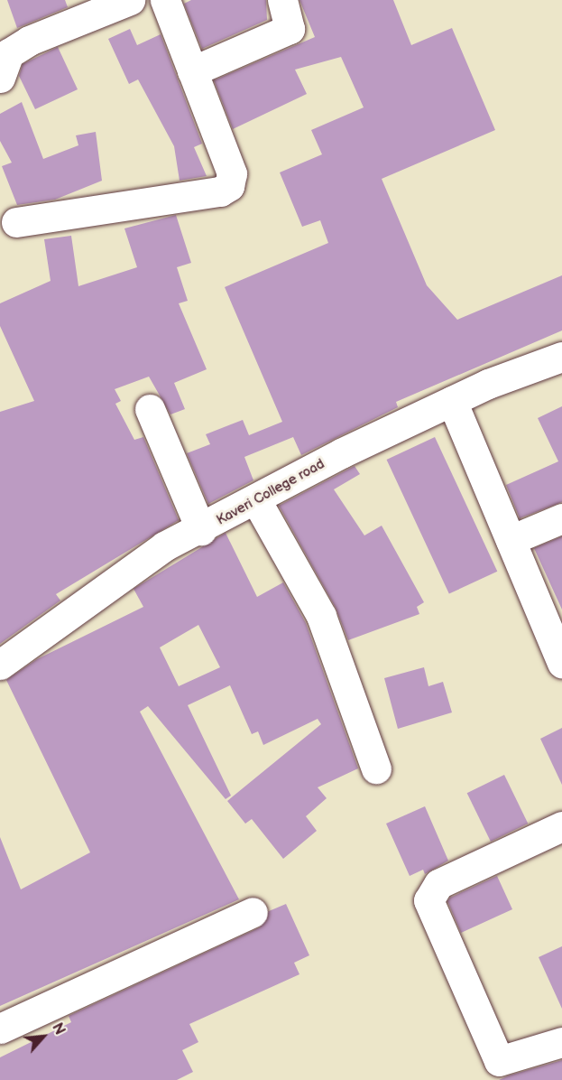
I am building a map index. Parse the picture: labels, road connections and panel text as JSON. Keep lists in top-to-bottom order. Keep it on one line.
{"streets":{"street":["Kaveri College road"]},"north":"top right"}
